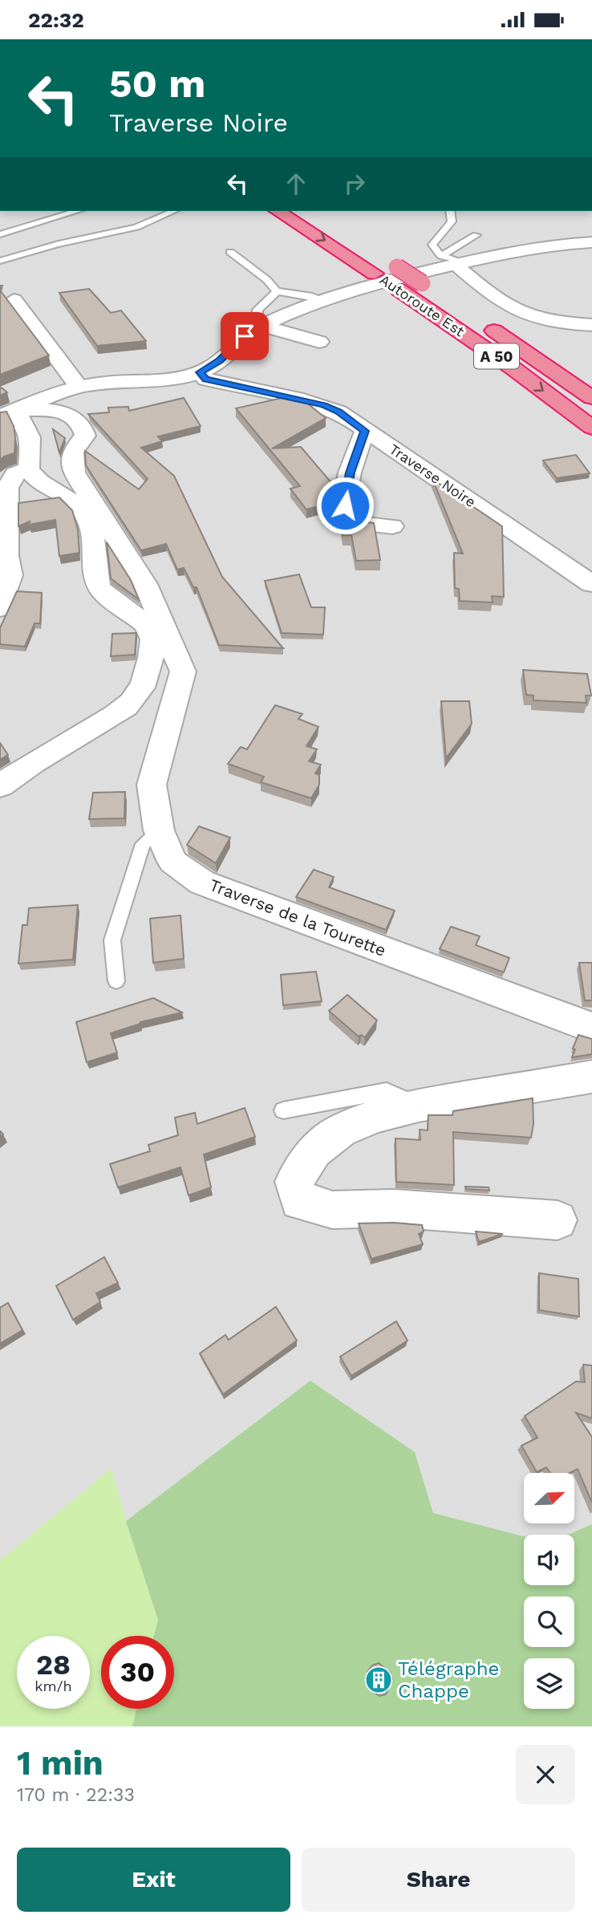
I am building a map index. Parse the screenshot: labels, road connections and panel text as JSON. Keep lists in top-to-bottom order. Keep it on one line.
{"streets":{"highway":["Autoroute Est","A 50"],"street":["Traverse Noire","Traverse de la Tourette"]},"places":{"building":["Télégraphe Chappe"]},"north":"top right","page":{"status":"22:32","turn":["50 m","Traverse Noire"],"speed":"28 km/h","limit":"30","heading":["1 min","170 m · 22:33"],"buttons":["Exit","Share"]}}
